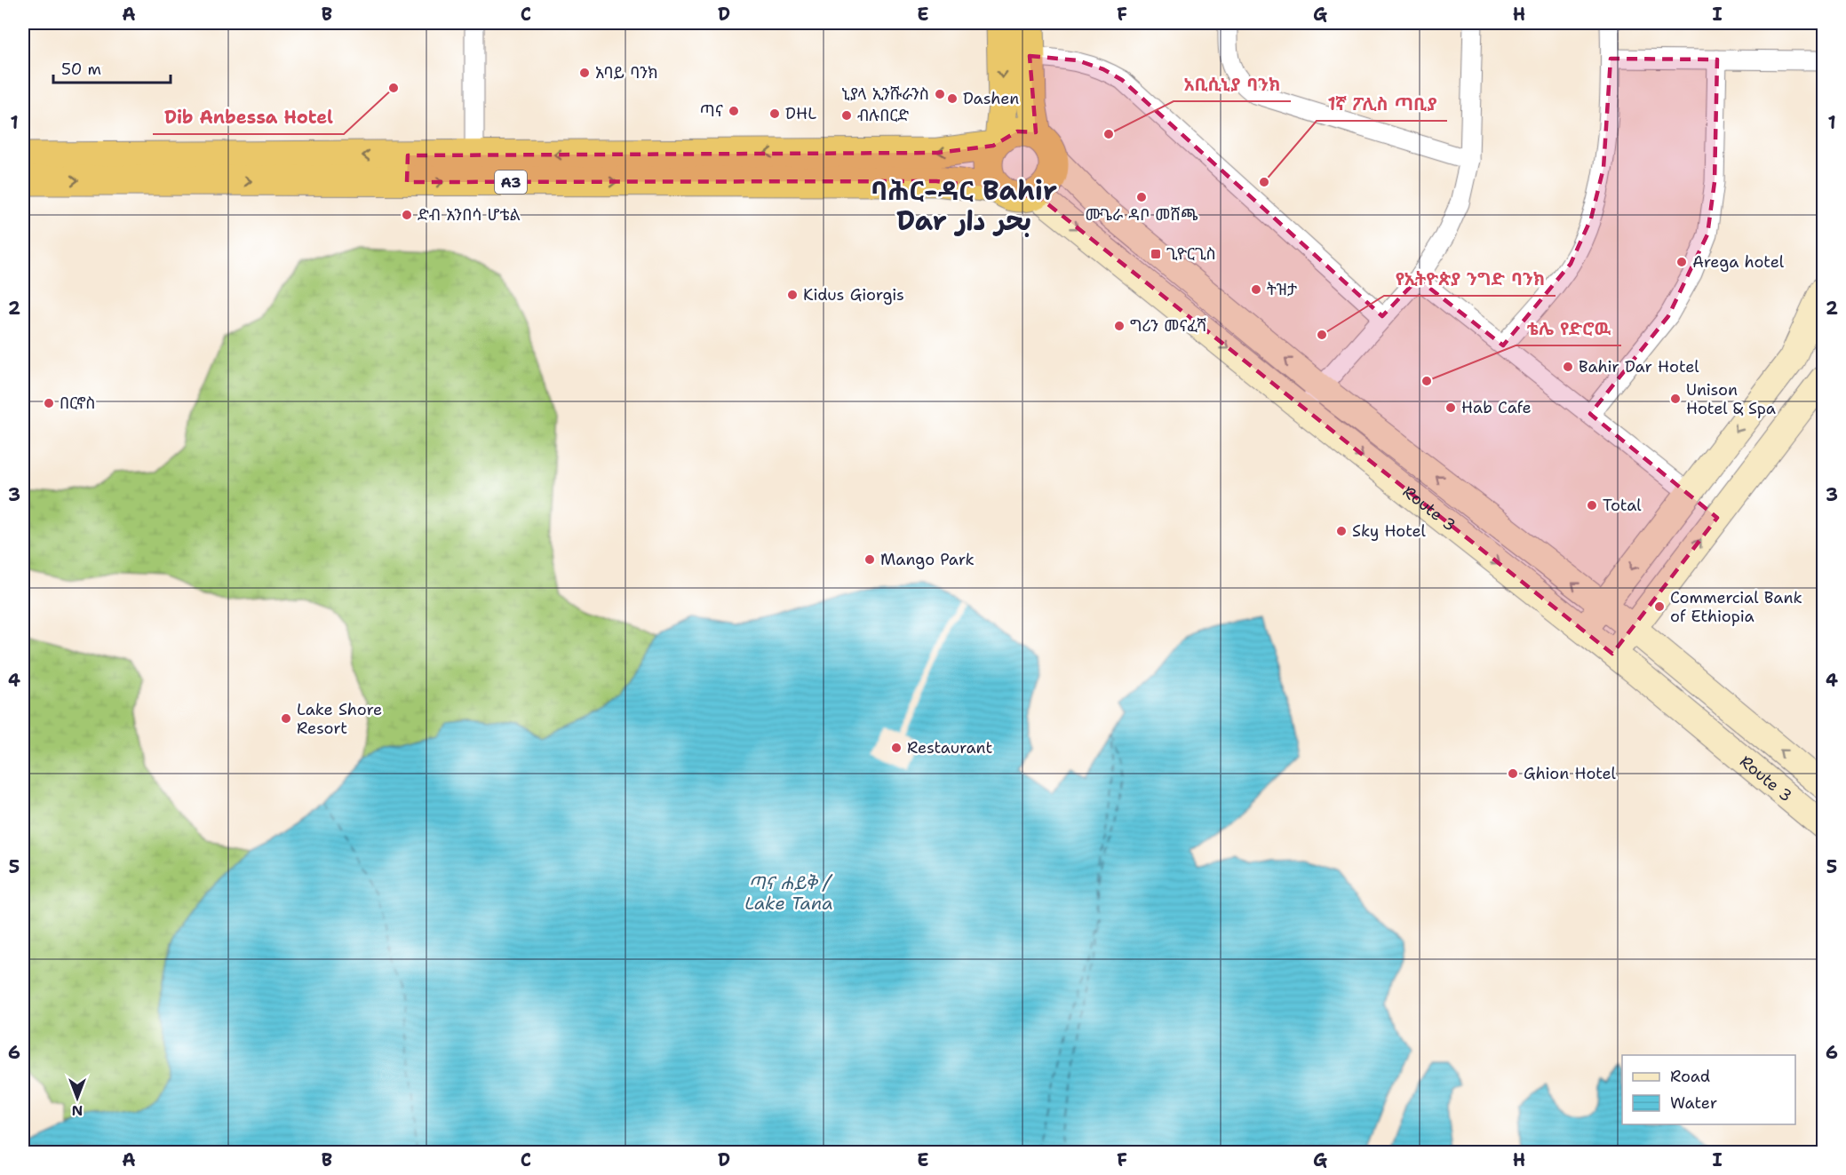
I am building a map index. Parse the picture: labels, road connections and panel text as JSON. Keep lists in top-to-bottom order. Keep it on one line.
{"streets":{"highway":["A3"],"main road":["Route 3"]},"crossings":[["A3","Route 3"]],"districts":["ባሕር-ዳር Bahir Dar بحر دار"],"water":["ጣና ሐይቅ / Lake Tana"],"places":{"other":["አባይ ባንክ","Dib Anbessa Hotel","ኒያላ ኢንሹራንስ","Dashen","ጣና","DHL","ብሉበርድ","አቢሲኒያ ባንክ","1ኛ ፖሊስ ጣቢያ","ሙጌራ ዳቦ መሸጫ","ድብ አንበሳ ሆቴል","Arega hotel","ትዝታ","Kidus Giorgis","ግሪን መናፈሻ","የኢትዮጵያ ንግድ ባንክ","Bahir Dar Hotel","ቴሌ የድሮዉ","Unison Hotel & Spa","በርኖስ","Hab Cafe","Total","Sky Hotel","Mango Park","Commercial Bank of Ethiopia","Lake Shore Resort","Restaurant","Ghion Hotel"],"transit":["ጊዮርጊስ"]},"legend":["Road","Water"],"scale_bar":"50 m","north":"bottom","grid":{"columns":["A","B","C","D","E","F","G","H","I"],"rows":["1","2","3","4","5","6"]}}
